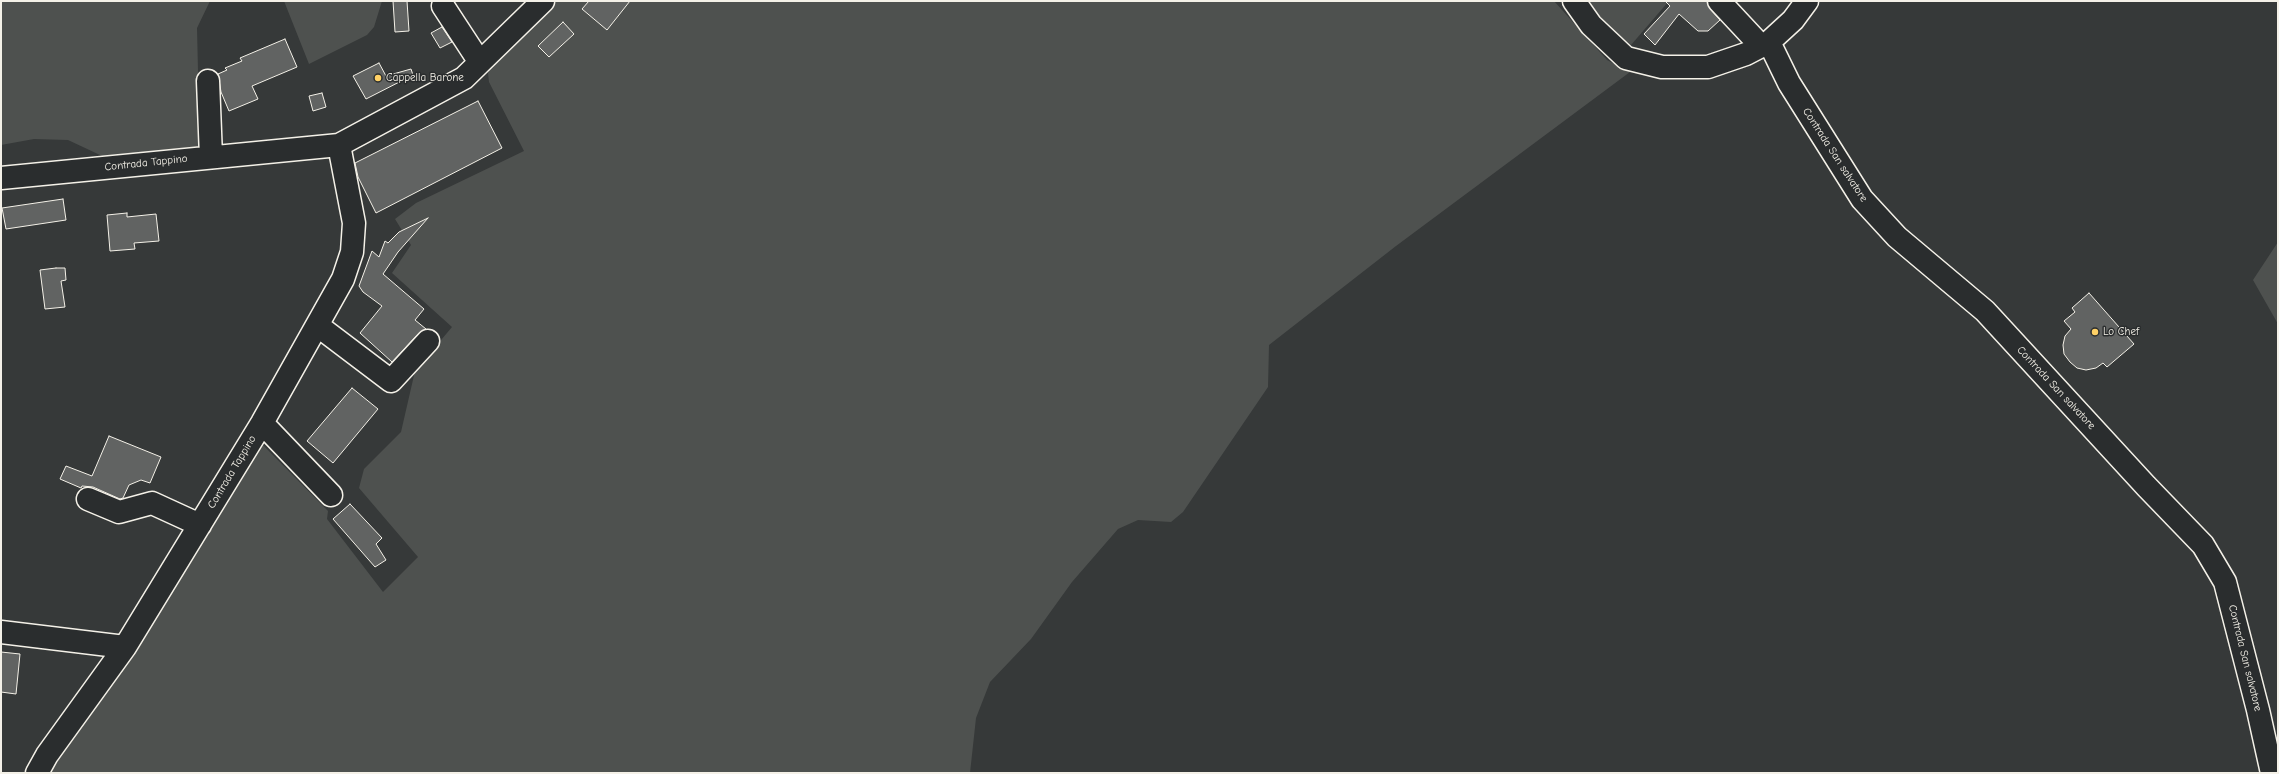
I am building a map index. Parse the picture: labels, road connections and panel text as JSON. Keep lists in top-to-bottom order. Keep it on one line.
{"streets":{"street":["Contrada San salvatore","Contrada Tappino"]},"places":["Cappella Barone","Lo Chef"]}
